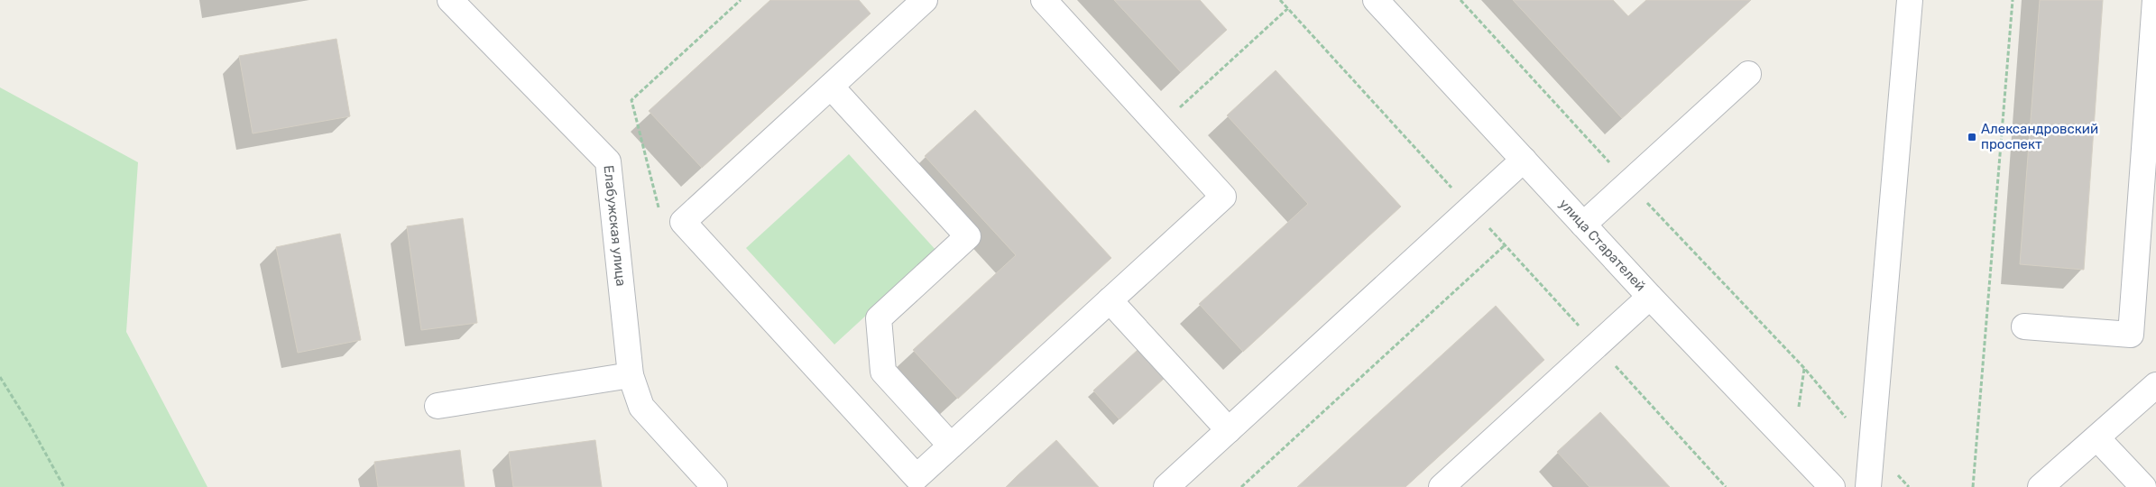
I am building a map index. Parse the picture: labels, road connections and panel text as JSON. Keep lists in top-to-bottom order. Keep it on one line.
{"streets":{"street":["Елабужская улица","улица Старателей"]},"places":{"transit":["Александровский проспект"]}}
